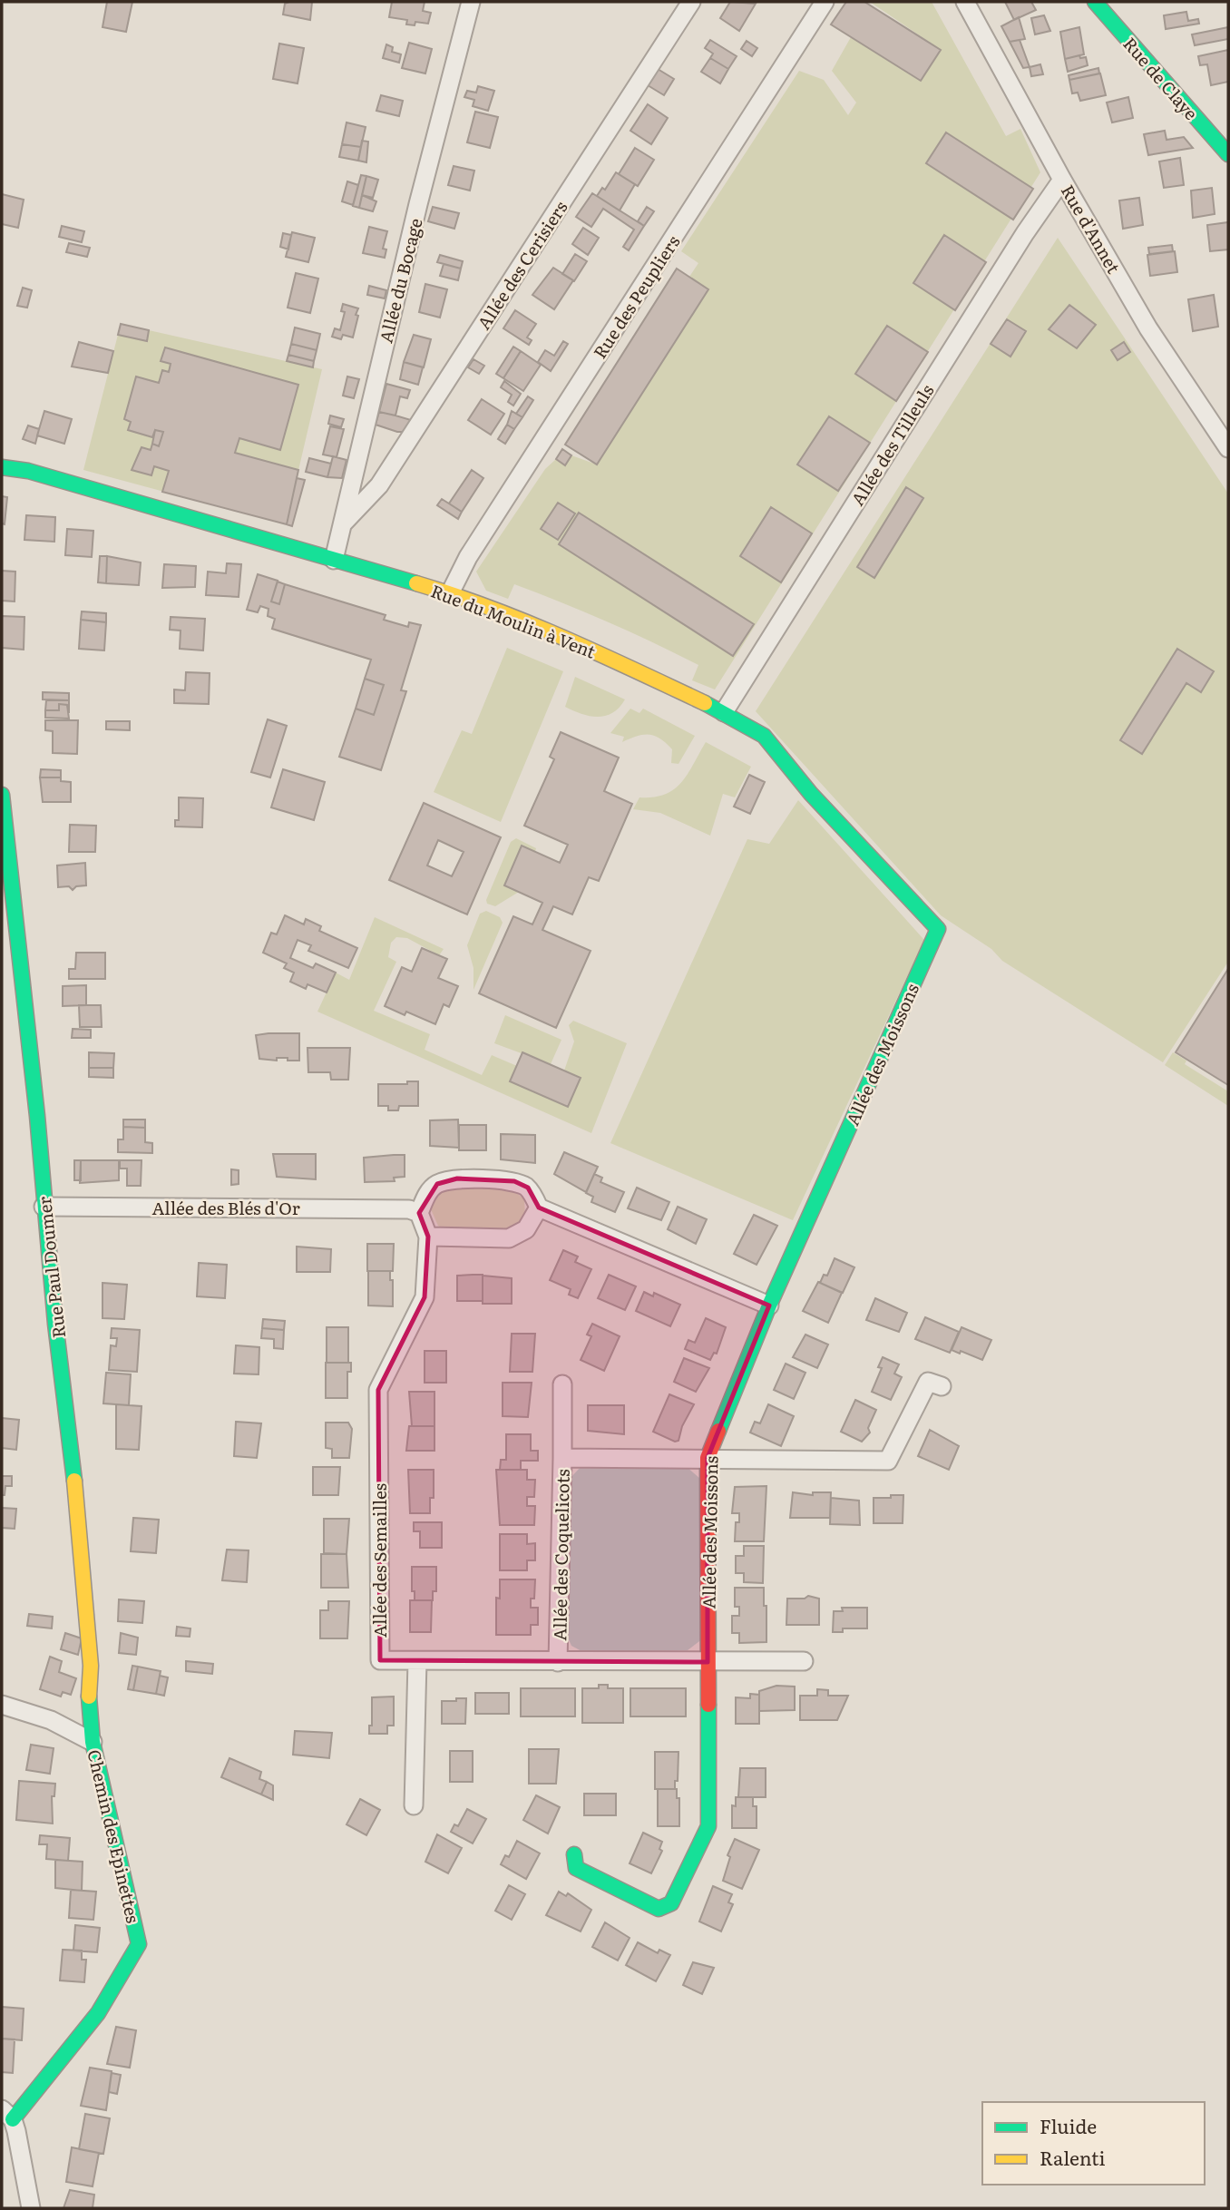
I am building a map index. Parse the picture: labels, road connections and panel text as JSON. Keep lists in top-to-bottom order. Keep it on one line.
{"streets":{"street":["Rue de Claye","Rue d'Annet","Allée des Cerisiers","Allée du Bocage","Rue des Peupliers","Allée des Tilleuls","Rue du Moulin à Vent","Allée des Moissons","Allée des Blés d'Or","Rue Paul Doumer","Allée des Coquelicots","Allée des Semailles","Chemin des Epinettes"]},"crossings":[["Rue d'Annet","Allée des Tilleuls"],["Allée des Cerisiers","Allée du Bocage"],["Allée du Bocage","Rue du Moulin à Vent"],["Rue des Peupliers","Rue du Moulin à Vent"],["Allée des Tilleuls","Rue du Moulin à Vent"],["Rue du Moulin à Vent","Allée des Moissons"],["Allée des Moissons","Allée des Coquelicots"],["Allée des Moissons","Allée des Semailles"],["Allée des Blés d'Or","Rue Paul Doumer"],["Allée des Blés d'Or","Allée des Semailles"],["Rue Paul Doumer","Chemin des Epinettes"],["Allée des Coquelicots","Allée des Semailles"]],"legend":["Fluide","Ralenti"]}
